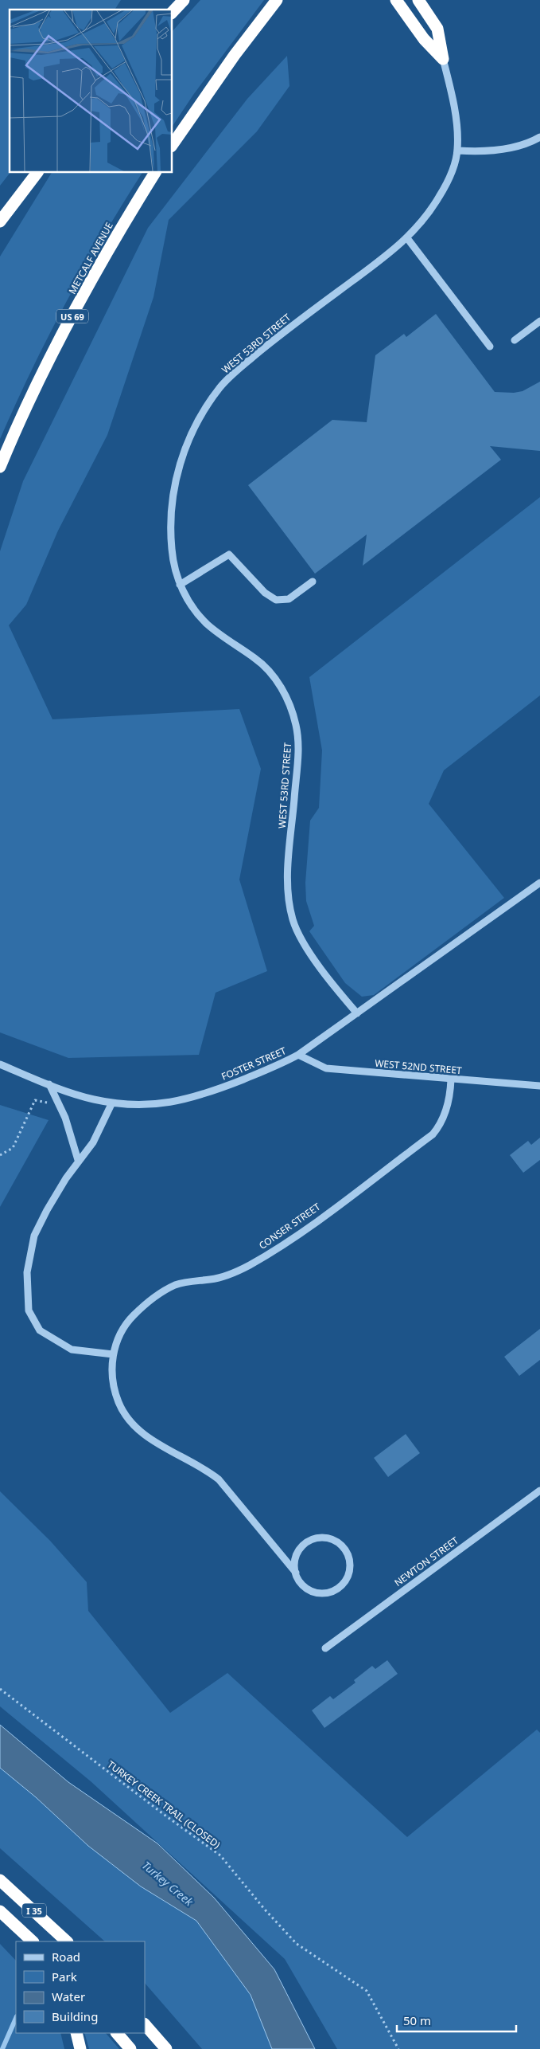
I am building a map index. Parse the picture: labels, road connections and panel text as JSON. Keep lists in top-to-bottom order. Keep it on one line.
{"streets":{"highway":["METCALF AVENUE","US 69","I 35"],"street":["WEST 53RD STREET","FOSTER STREET","WEST 52ND STREET","CONSER STREET","NEWTON STREET"],"path":["TURKEY CREEK TRAIL (CLOSED)"]},"crossings":[["WEST 53RD STREET","FOSTER STREET"],["FOSTER STREET","WEST 52ND STREET"],["WEST 52ND STREET","CONSER STREET"]],"water":["Turkey Creek"],"legend":["Road","Park","Water","Building"],"scale_bar":"50 m"}
